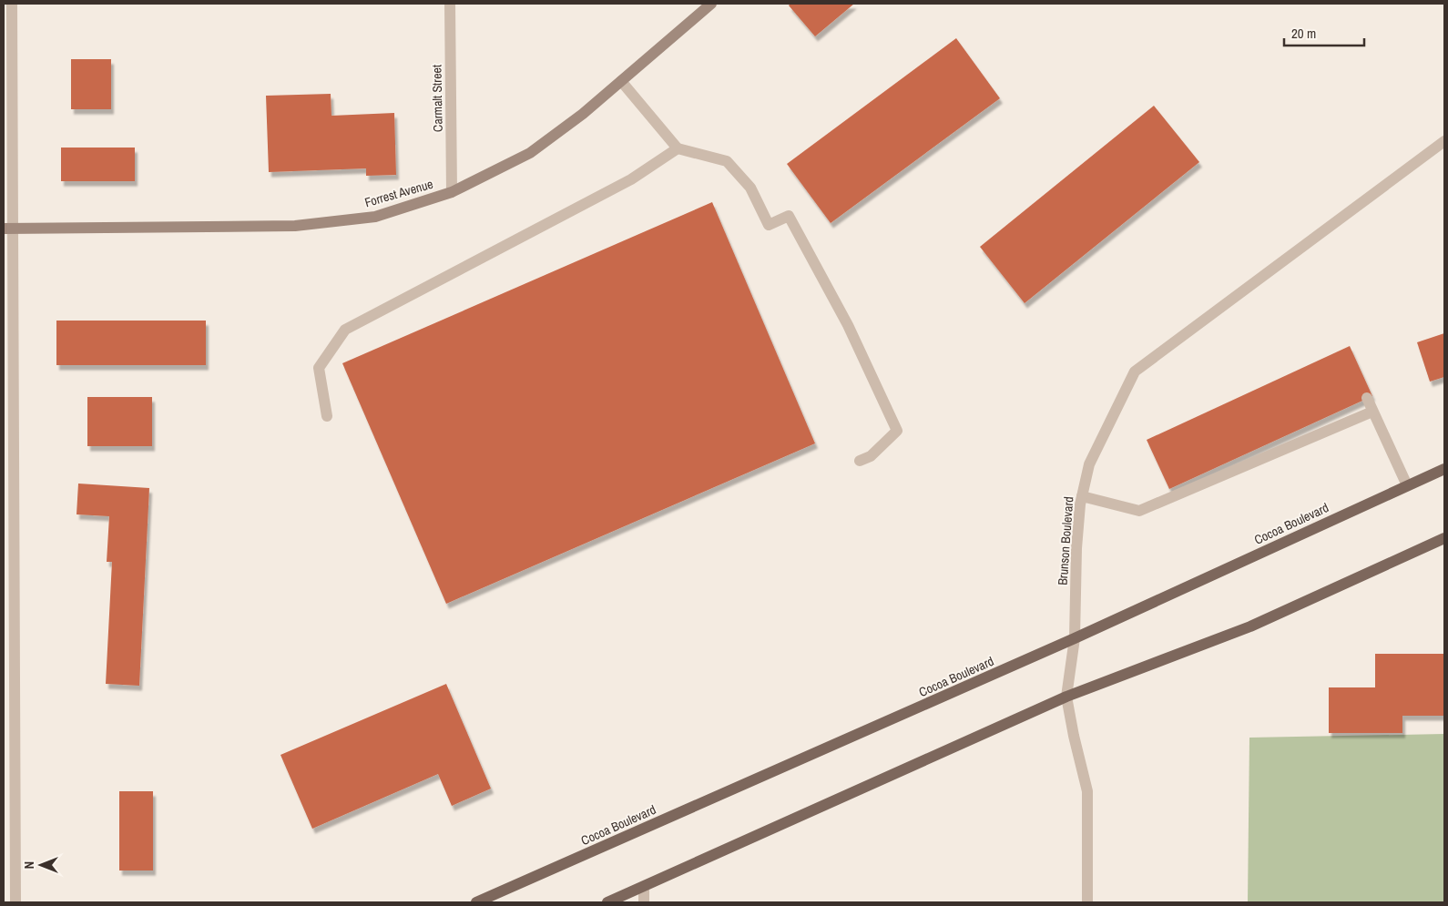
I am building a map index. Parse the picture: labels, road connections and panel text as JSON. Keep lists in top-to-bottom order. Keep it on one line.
{"streets":{"main road":["Cocoa Boulevard"],"street":["Carmalt Street","Forrest Avenue","Brunson Boulevard"]},"crossings":[["Carmalt Street","Forrest Avenue"],["Cocoa Boulevard","Brunson Boulevard"]],"scale_bar":"20 m","north":"left"}
